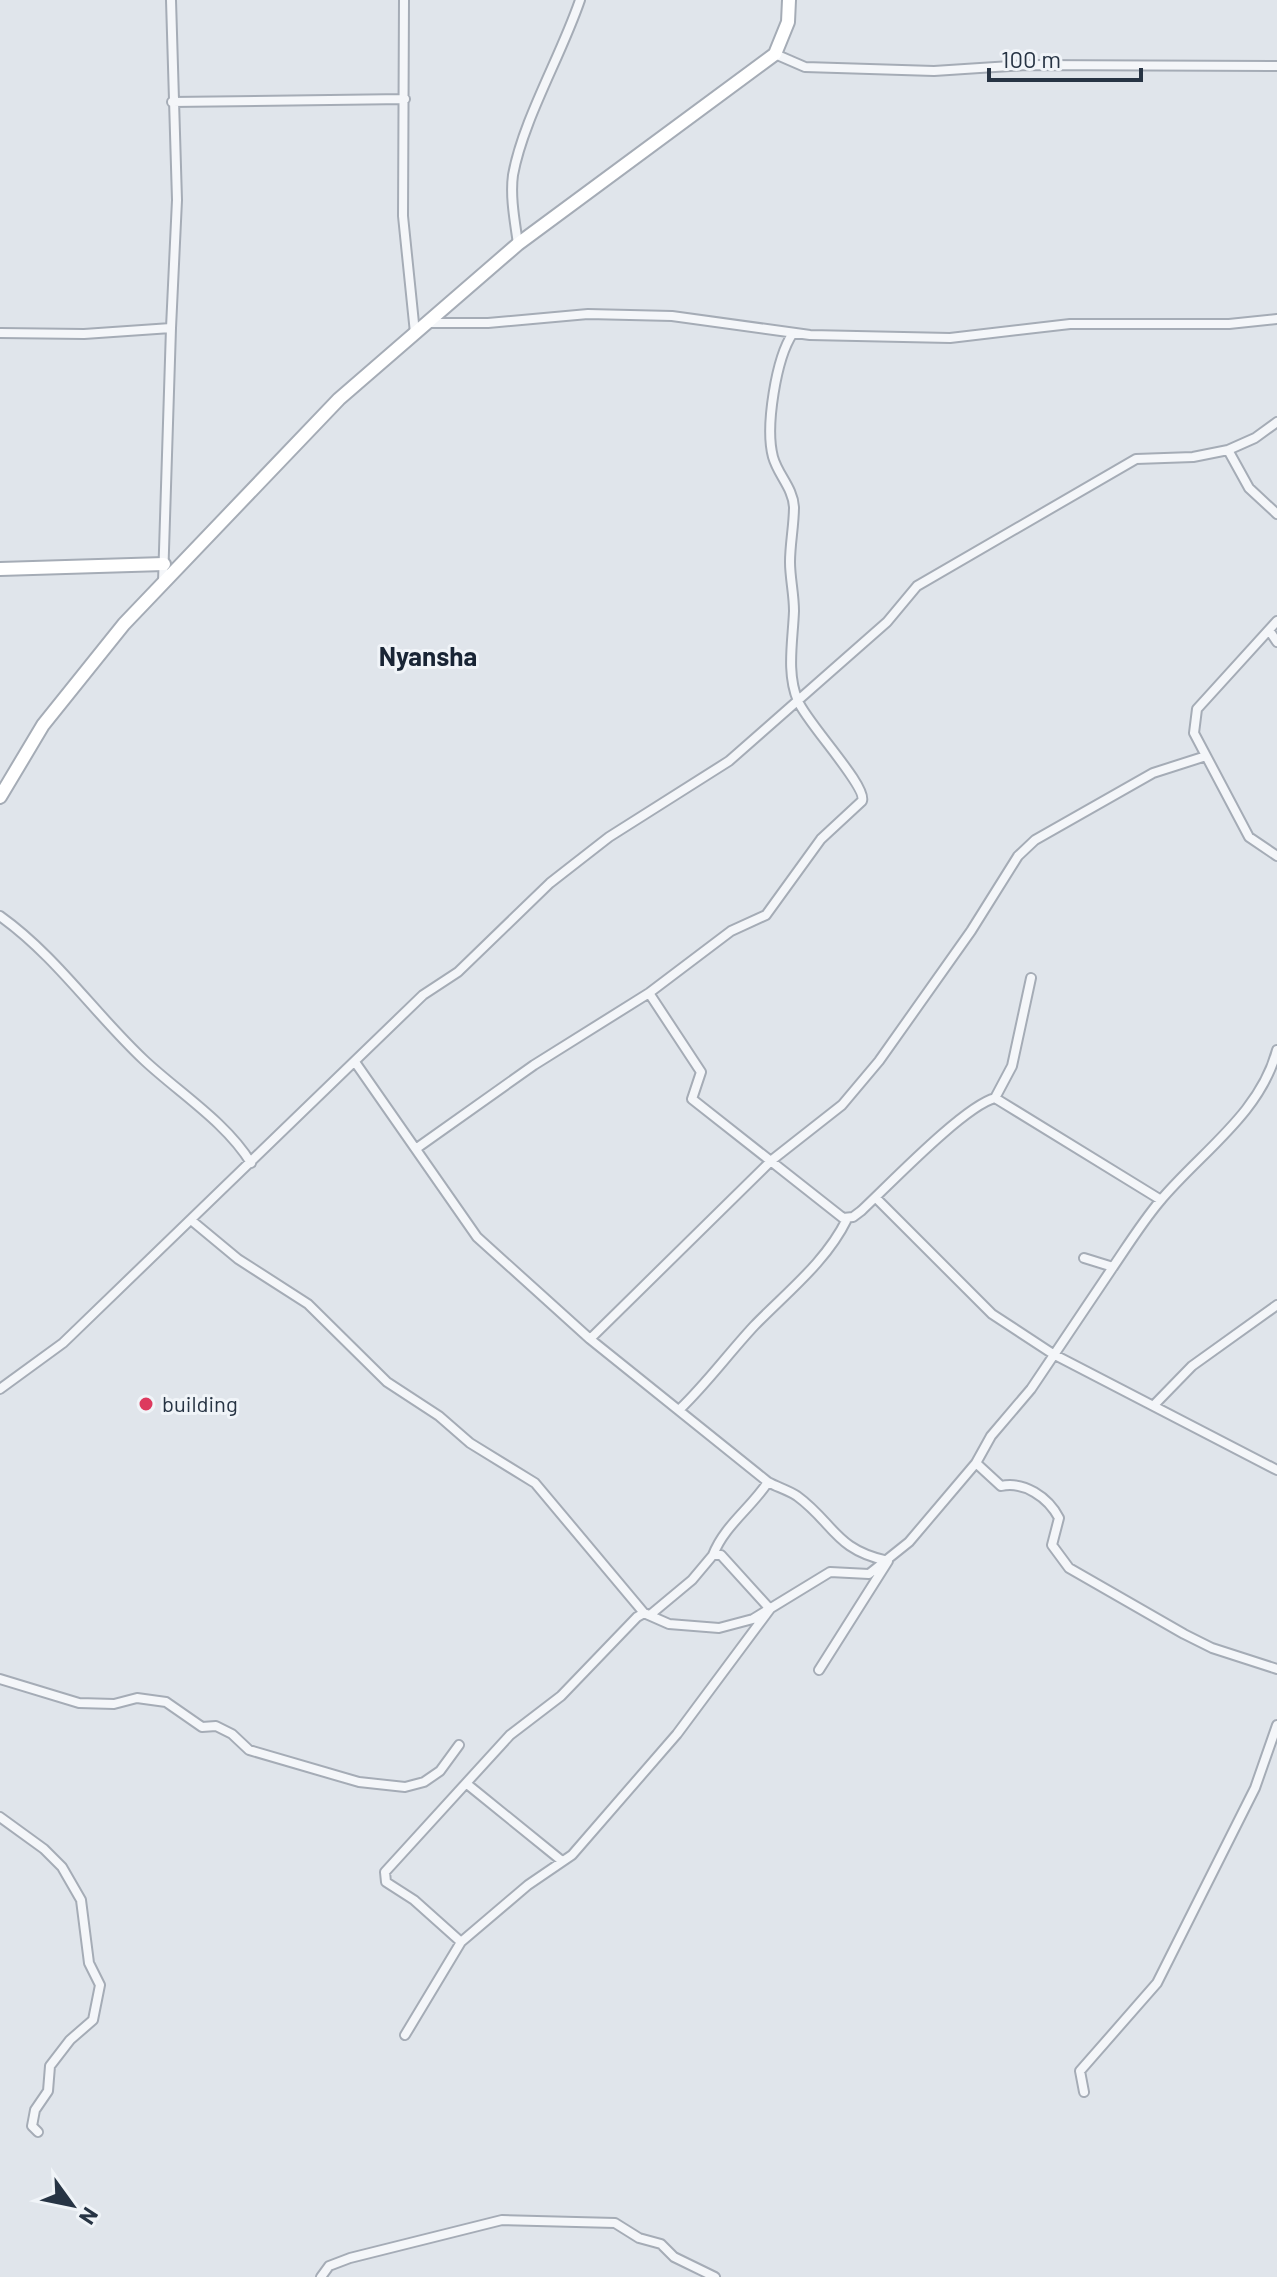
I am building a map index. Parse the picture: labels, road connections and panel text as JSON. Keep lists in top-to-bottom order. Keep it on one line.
{"districts":["Nyansha"],"places":["building"],"scale_bar":"100 m","north":"bottom right"}
